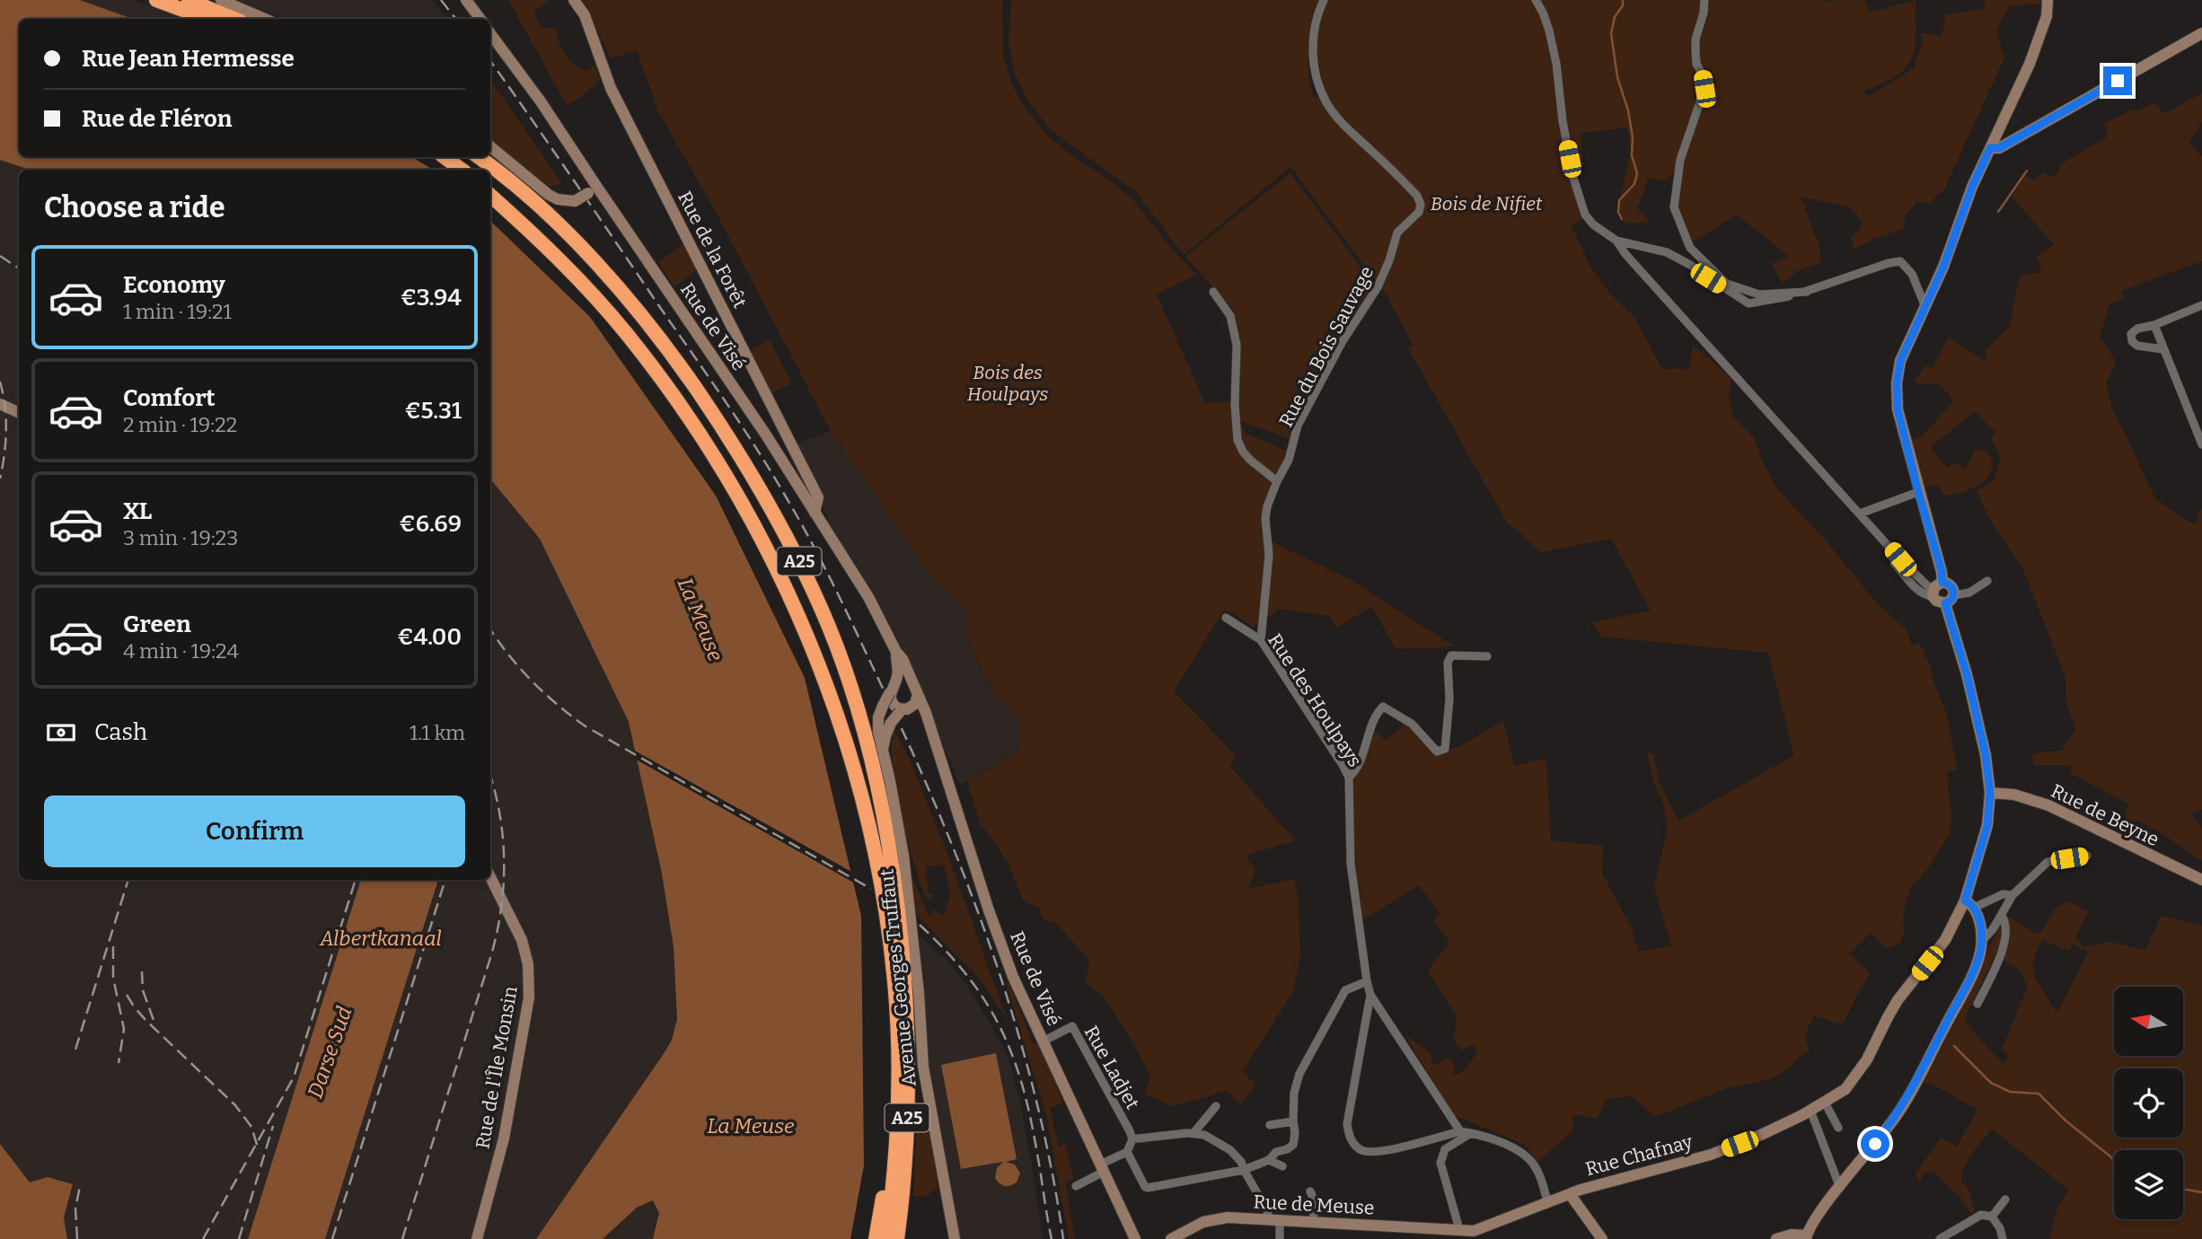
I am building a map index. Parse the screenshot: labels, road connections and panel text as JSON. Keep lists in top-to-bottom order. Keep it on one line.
{"streets":{"highway":["A25"],"street":["Rue de la Forêt","Rue de Visé","Rue du Bois Sauvage","Rue des Houlpays","Rue de Beyne","Avenue Georges Truffaut","Rue de l'Île Monsin","Rue Ladjet","Rue Chafnay","Rue de Meuse"]},"crossings":[["Rue de la Forêt","Rue de Visé"],["Rue de Visé","Avenue Georges Truffaut"],["Rue de Visé","Rue Ladjet"],["Rue du Bois Sauvage","Rue des Houlpays"],["Rue de Beyne","Rue Chafnay"],["Rue Chafnay","Rue de Meuse"]],"water":["La Meuse","Albertkanaal","Darse Sud"],"parks":["Bois de Nifiet","Bois des Houlpays"],"north":"left","page":{"banner":["Rue Jean Hermesse","Rue de Fléron"],"heading":"Choose a ride","list":[{"name":"Economy","note":"1 min · 19:21","value":"€3.94"},{"name":"Comfort","note":"2 min · 19:22","value":"€5.31"},{"name":"XL","note":"3 min · 19:23","value":"€6.69"},{"name":"Green","note":"4 min · 19:24","value":"€4.00"}],"pay":["Cash","1.1 km"],"buttons":"Confirm"}}
